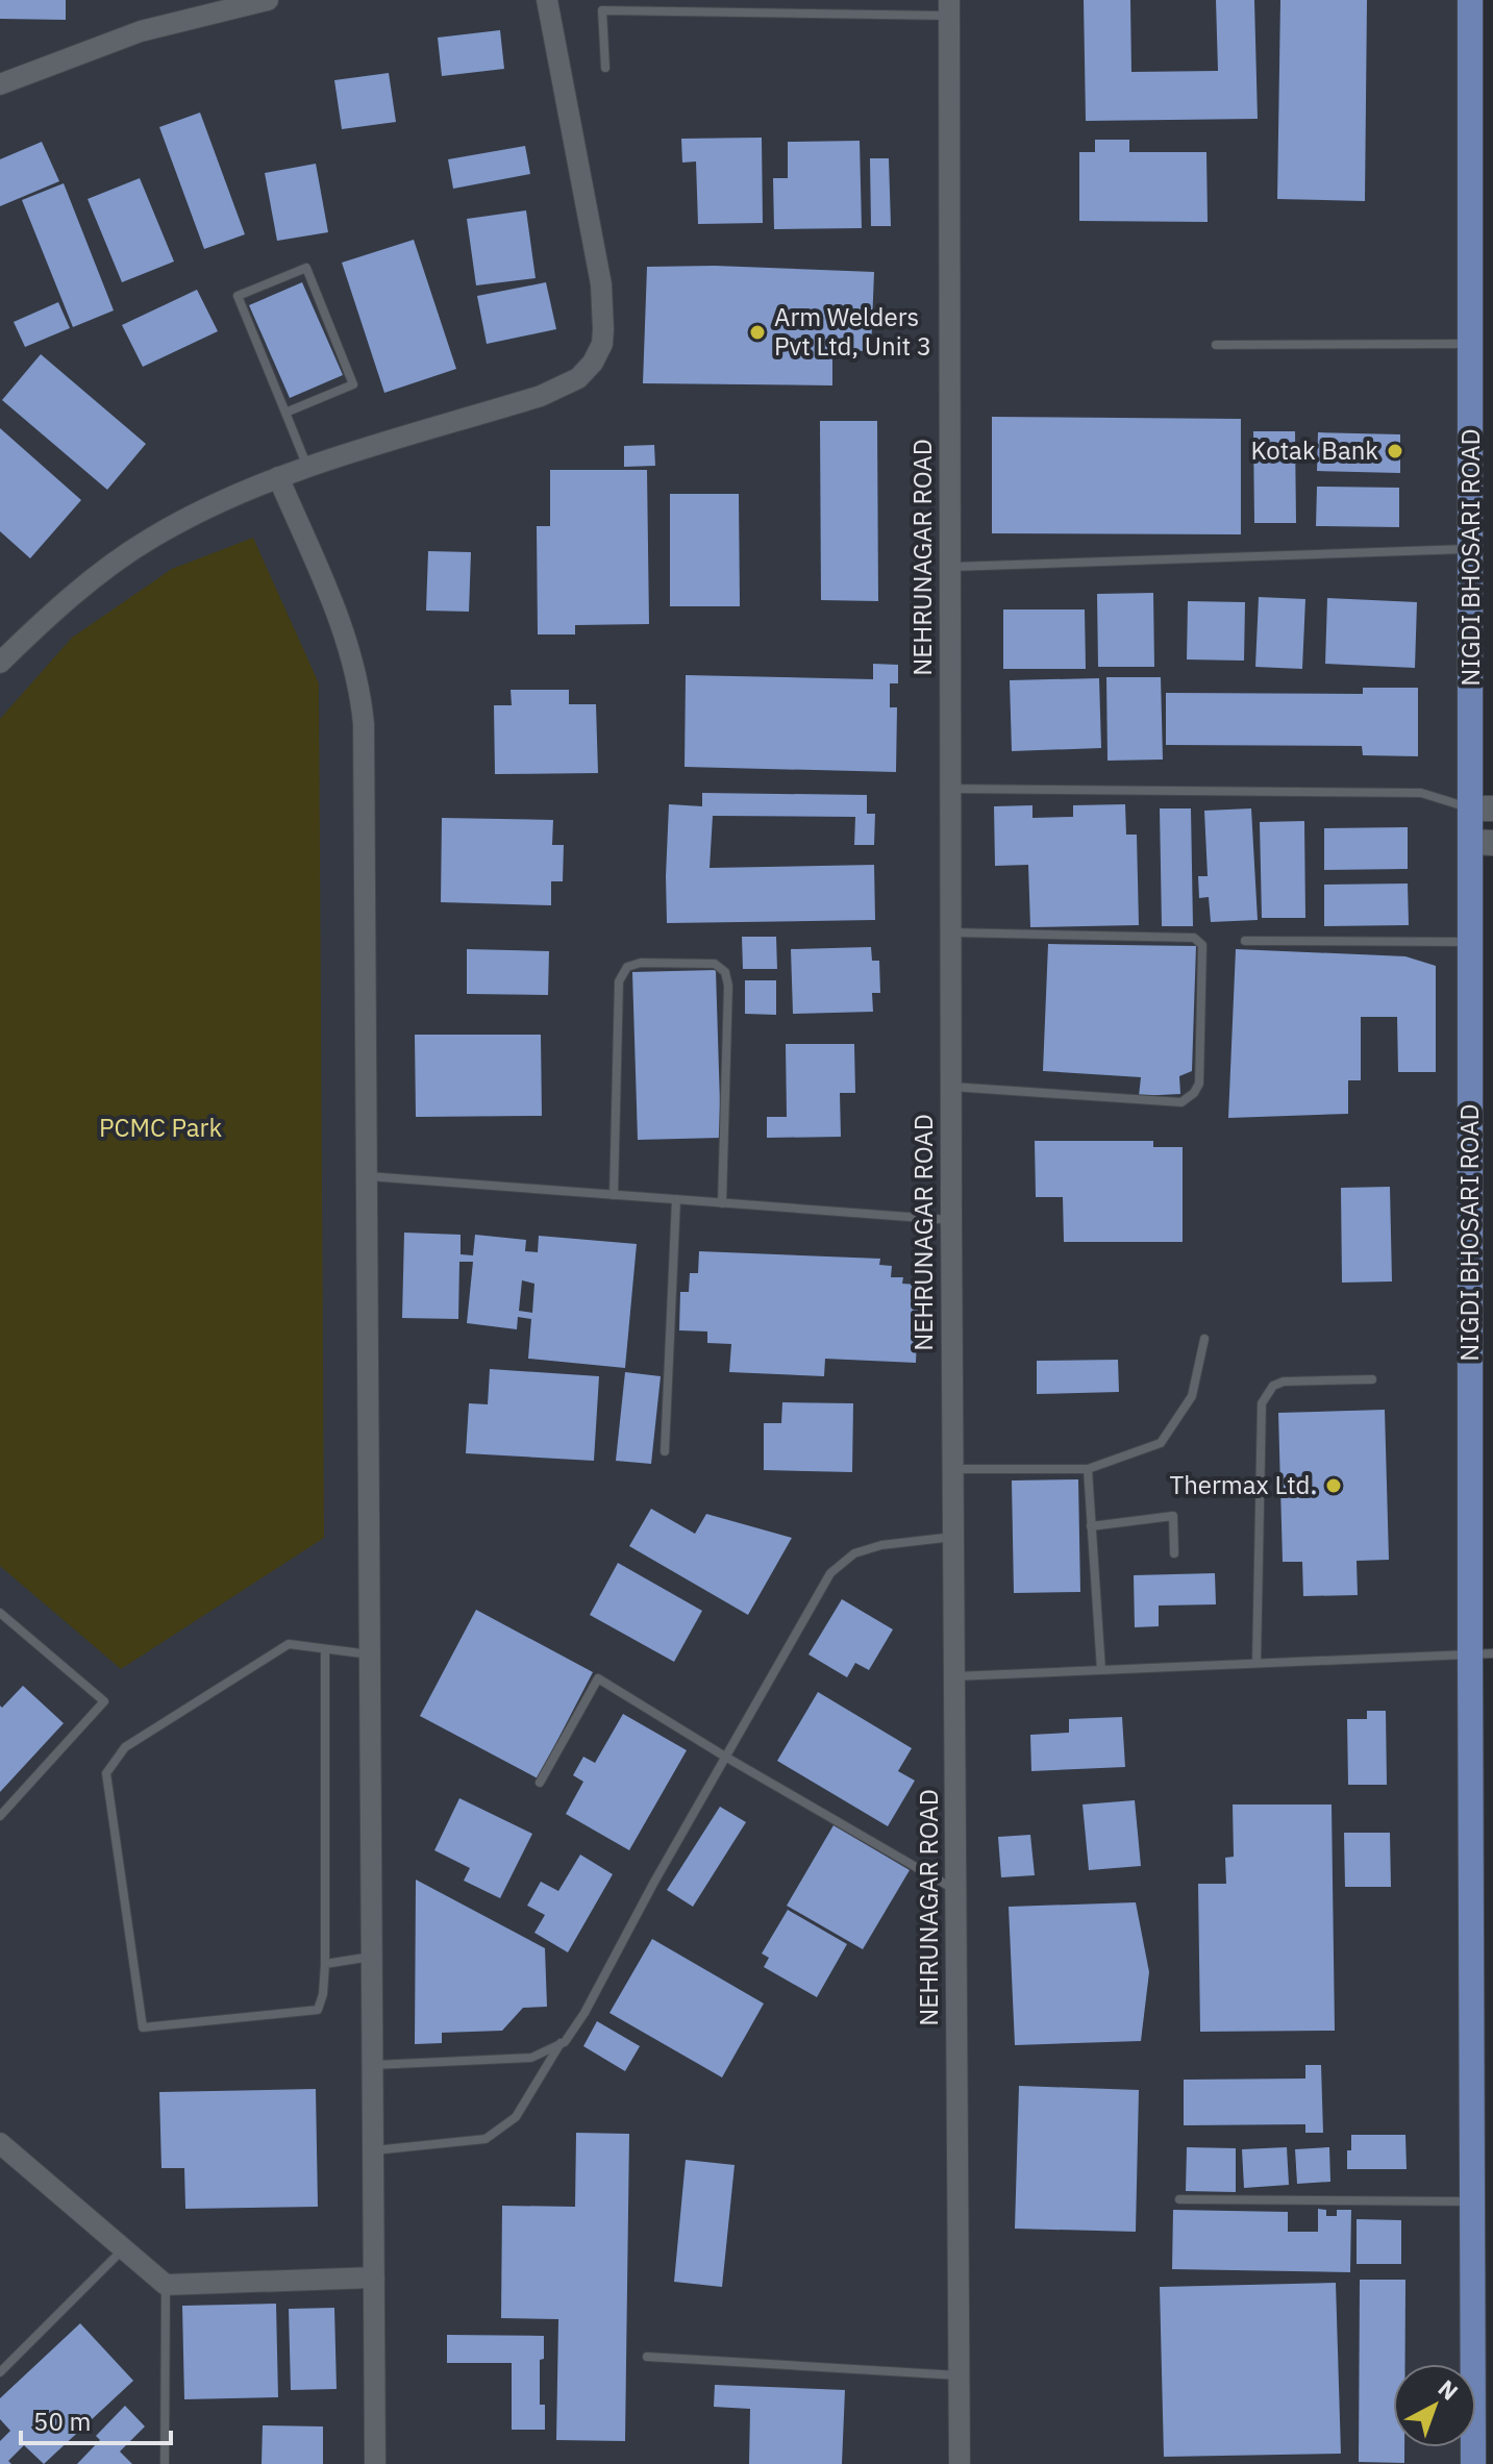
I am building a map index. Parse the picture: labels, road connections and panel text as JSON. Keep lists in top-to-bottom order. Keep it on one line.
{"streets":{"main road":["NIGDI BHOSARI ROAD"],"street":["NEHRUNAGAR ROAD"]},"parks":["PCMC Park"],"places":["Arm Welders Pvt Ltd, Unit 3","Kotak Bank","Thermax Ltd."],"scale_bar":"50 m","north":"top right"}
